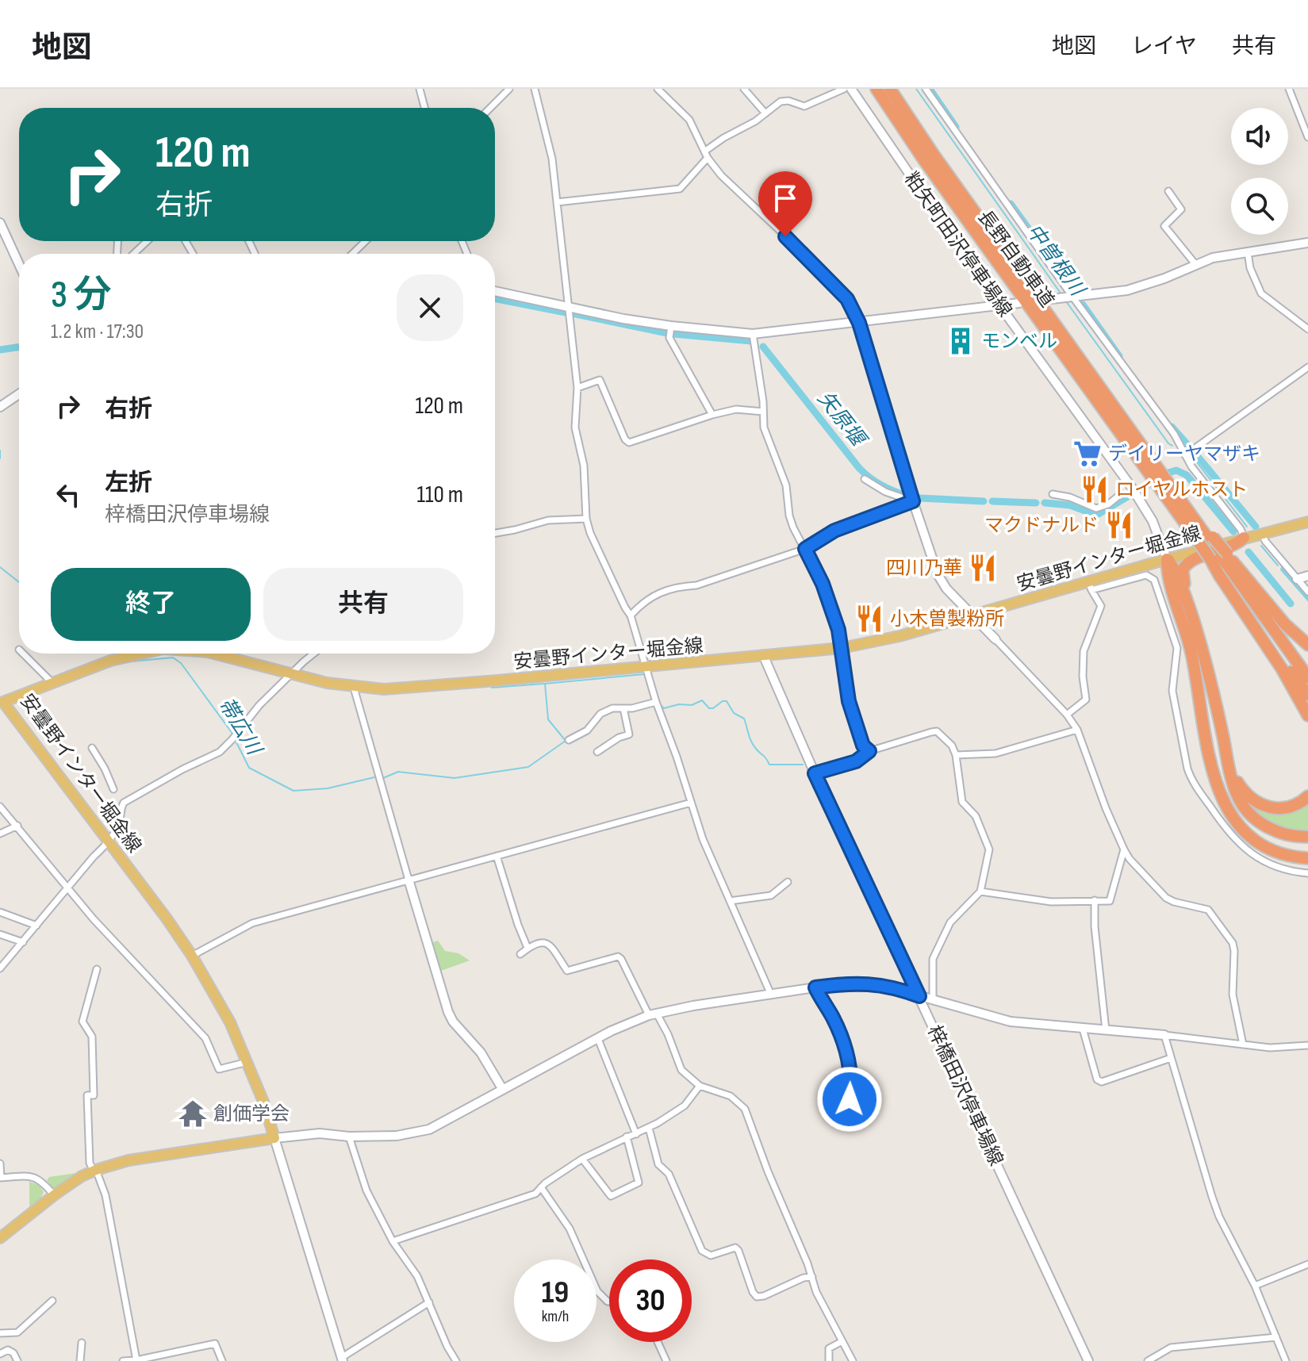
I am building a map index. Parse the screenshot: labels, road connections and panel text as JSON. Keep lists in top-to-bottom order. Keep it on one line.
{"streets":{"highway":["長野自動車道"],"main road":["安曇野インター堀金線"],"street":["粕矢町田沢停車場線","梓橋田沢停車場線"]},"crossings":[["粕矢町田沢停車場線","安曇野インター堀金線"],["安曇野インター堀金線","梓橋田沢停車場線"]],"water":["中曽根川","矢原堰","帯広川"],"places":{"building":["モンベル"],"supermarket":["デイリーヤマザキ"],"restaurant":["ロイヤルホスト","マクドナルド","四川乃華","小木曽製粉所"],"temple":["創価学会"]},"page":{"header":"地図","nav":["地図","レイヤ","共有"],"turn":["120 m","右折"],"heading":["3 分","1.2 km · 17:30"],"list":[{"name":"右折","value":"120 m"},{"name":"左折","note":"梓橋田沢停車場線","value":"110 m"}],"buttons":["終了","共有"],"speed":"19 km/h","limit":"30"}}
